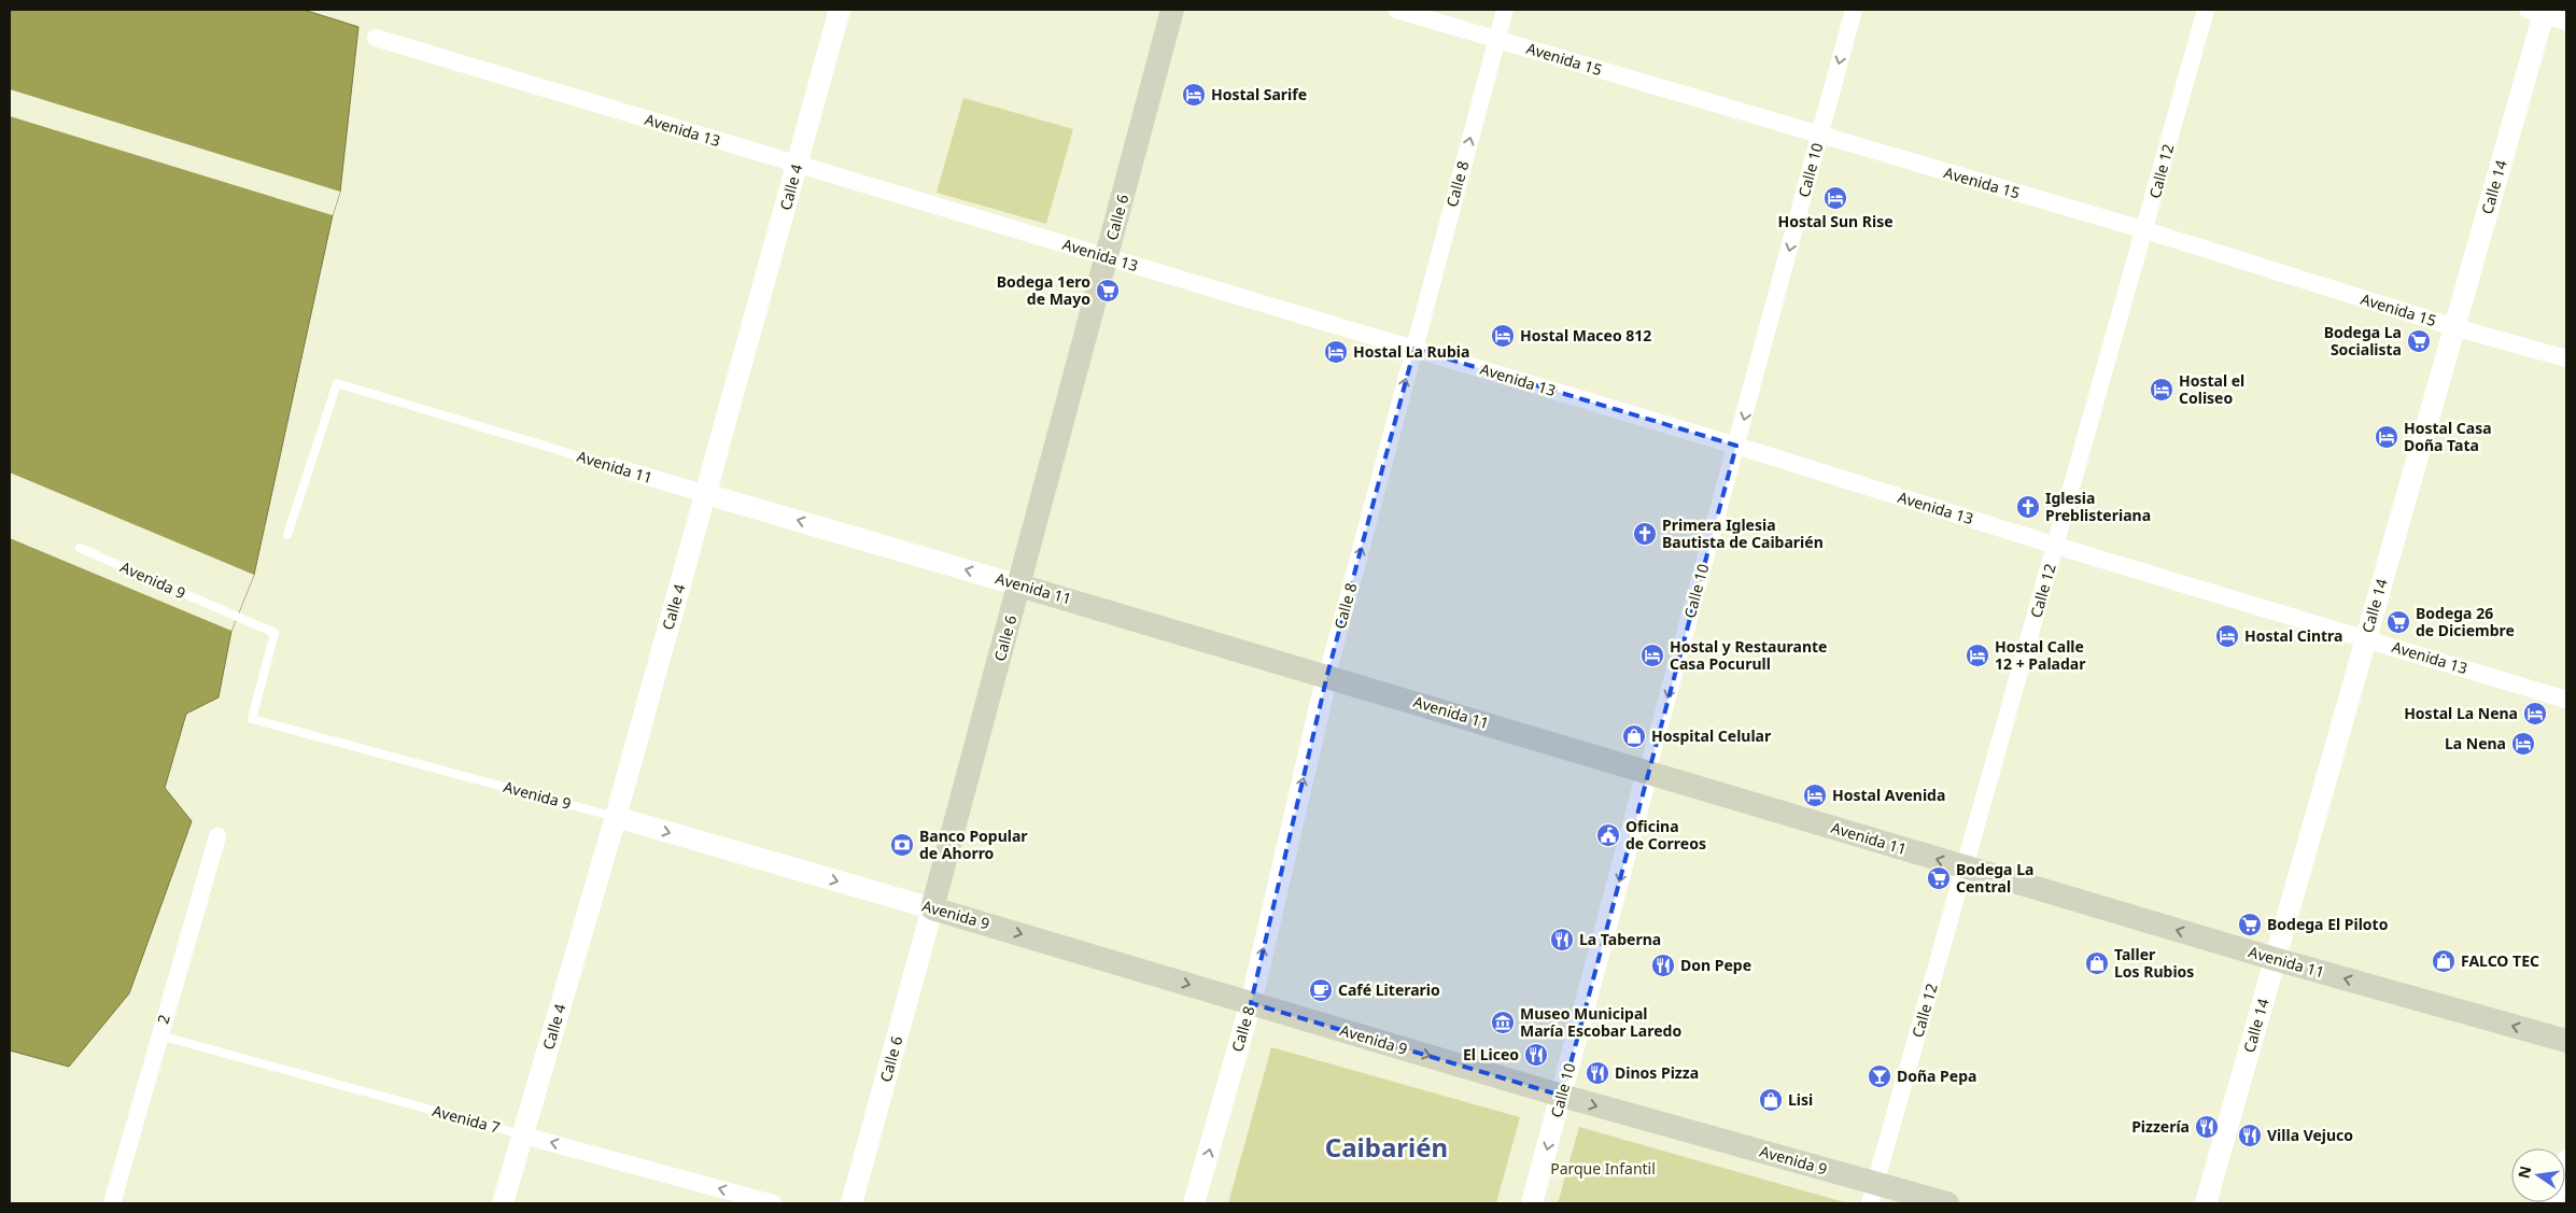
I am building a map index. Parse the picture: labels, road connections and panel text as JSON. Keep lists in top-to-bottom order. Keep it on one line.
{"streets":{"main road":["Calle 6","Avenida 11","Avenida 9"],"street":["Avenida 15","Avenida 13","Calle 10","Calle 12","Calle 8","Calle 4","Calle 14","2","Avenida 7"]},"crossings":[["Avenida 15","Calle 10"],["Avenida 15","Calle 12"],["Avenida 15","Calle 8"],["Avenida 15","Calle 14"],["Avenida 13","Calle 10"],["Avenida 13","Calle 12"],["Avenida 13","Calle 8"],["Avenida 13","Calle 4"],["Avenida 13","Calle 14"],["Avenida 13","Calle 6"],["Calle 10","Avenida 11"],["Calle 10","Avenida 9"],["Calle 12","Avenida 11"],["Calle 12","Avenida 9"],["Calle 8","Avenida 11"],["Calle 8","Avenida 9"],["Calle 4","Avenida 11"],["Calle 4","Avenida 9"],["Calle 4","Avenida 7"],["Calle 14","Avenida 11"],["Calle 6","Avenida 11"],["Calle 6","Avenida 9"],["2","Avenida 7"]],"one_way":["Calle 10","Calle 8","Avenida 11","Avenida 9","Avenida 7"],"districts":["Caibarién"],"parks":["Parque Infantil"],"places":{"hotel":["Hostal Sarife","Hostal Sun Rise","Hostal Maceo 812","Hostal La Rubia","Hostal el Coliseo","Hostal Casa Doña Tata","Hostal Cintra","Hostal y Restaurante Casa Pocurull","Hostal Calle 12 + Paladar","Hostal La Nena","La Nena","Hostal Avenida"],"supermarket":["Bodega 1ero de Mayo","Bodega La Socialista","Bodega 26 de Diciembre","Bodega La Central","Bodega El Piloto"],"church":["Iglesia Preblisteriana","Primera Iglesia Bautista de Caibarién"],"shop":["Hospital Celular","FALCO TEC","Taller Los Rubios","Lisi"],"public building":["Oficina de Correos"],"bank":["Banco Popular de Ahorro"],"restaurant":["La Taberna","Don Pepe","El Liceo","Dinos Pizza","Pizzería","Villa Vejuco"],"cafe":["Café Literario"],"museum":["Museo Municipal María Escobar Laredo"],"bar":["Doña Pepa"]},"north":"left"}
